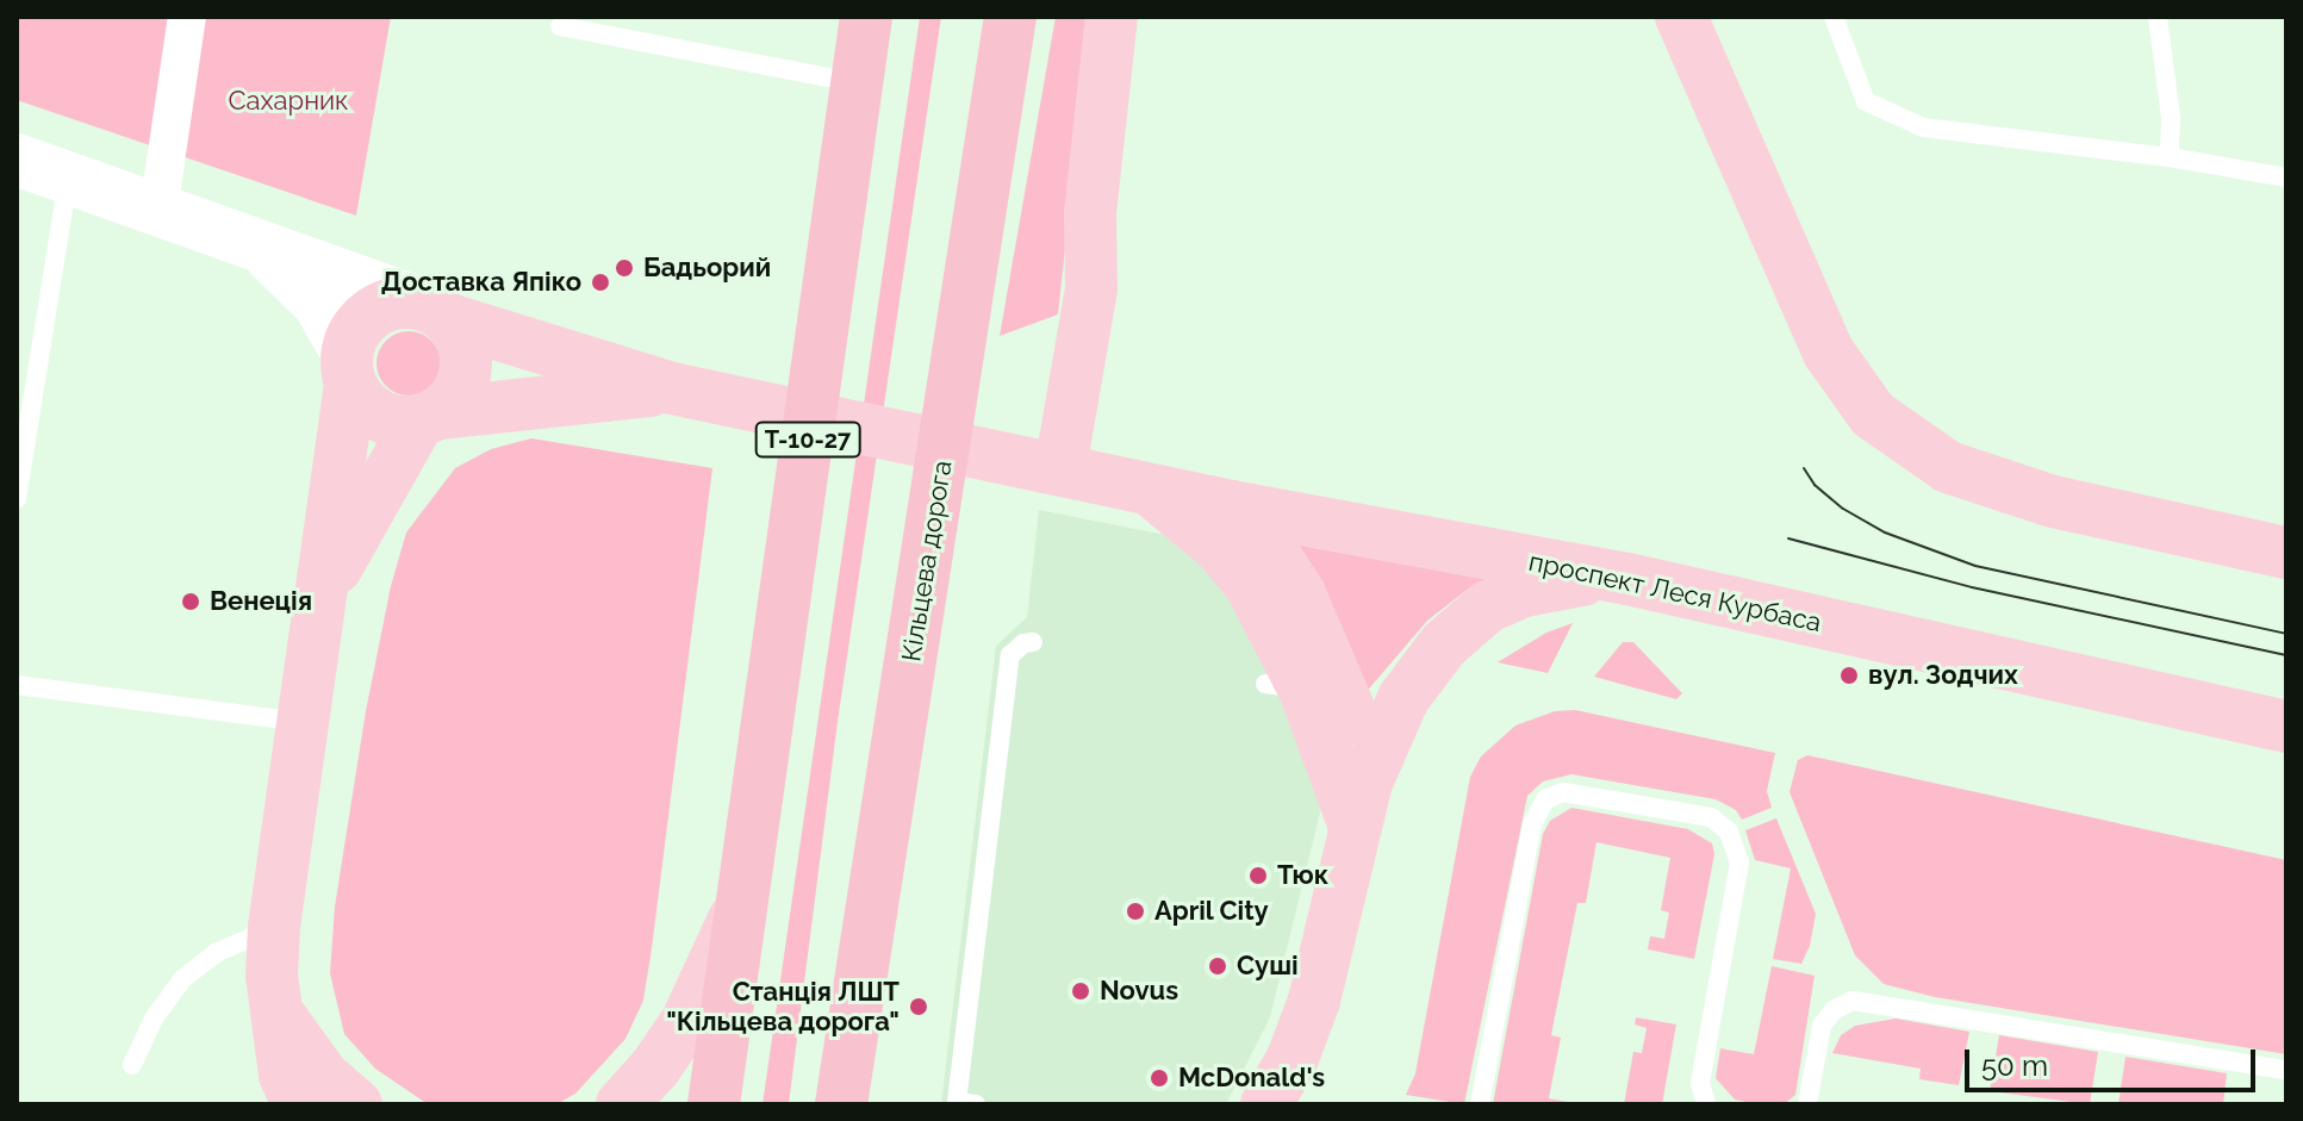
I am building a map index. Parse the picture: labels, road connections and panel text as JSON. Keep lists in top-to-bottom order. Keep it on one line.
{"streets":{"highway":["Т-10-27","Кільцева дорога"],"main road":["проспект Леся Курбаса"]},"parks":["Сахарник"],"places":["Бадьорий","Доставка Япіко","Венеція","вул. Зодчих","Тюк","April City","Суші","Novus","Станція ЛШТ \"Кільцева дорога\"","McDonald's"],"scale_bar":"50 m"}
